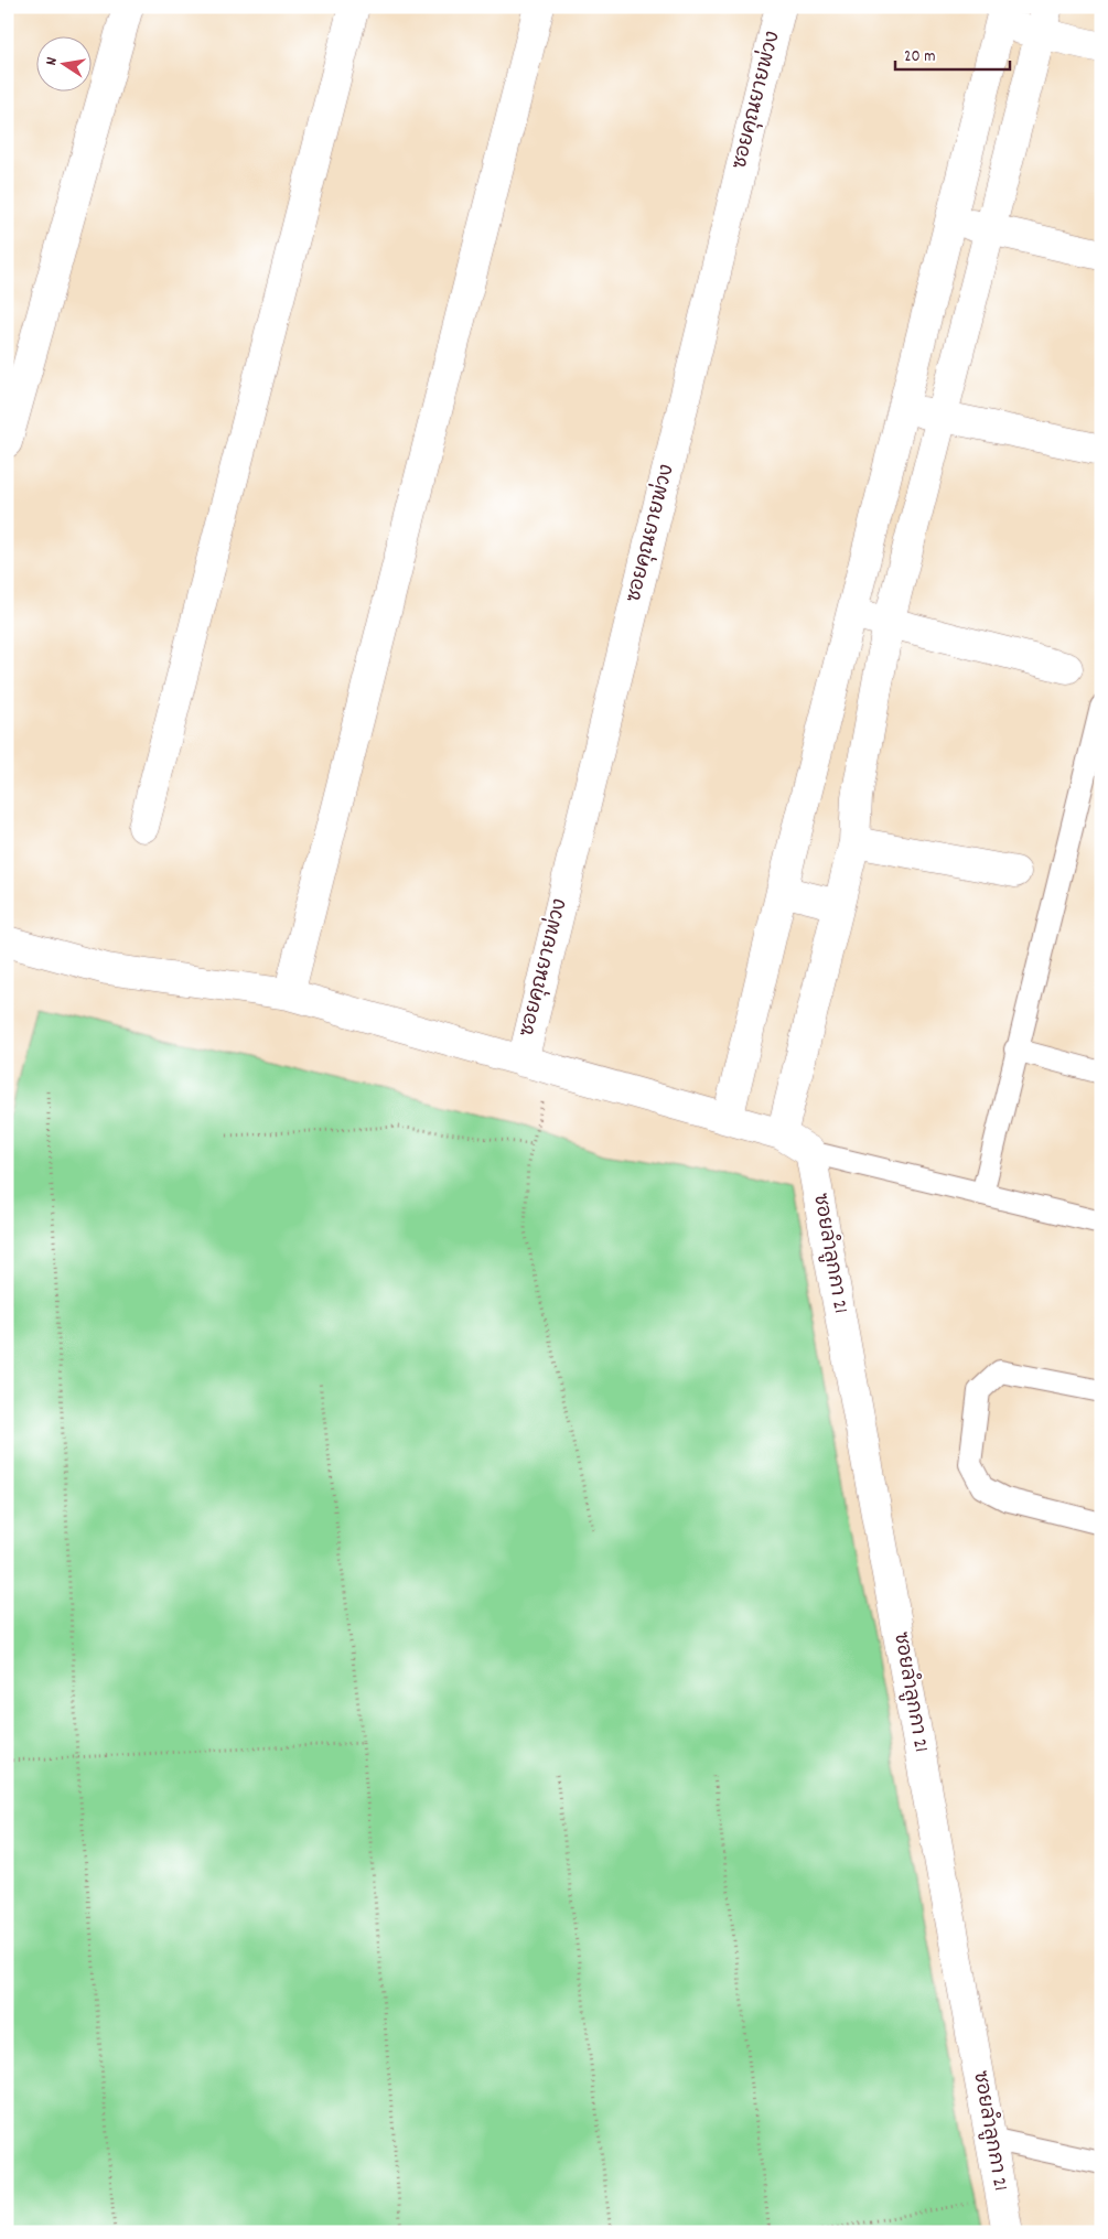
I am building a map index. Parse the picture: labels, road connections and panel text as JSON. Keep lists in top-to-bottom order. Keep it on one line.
{"streets":{"street":["ซอยคุณยายพ่วง","ซอยลำลูกกา 21"]},"scale_bar":"20 m","north":"left"}
